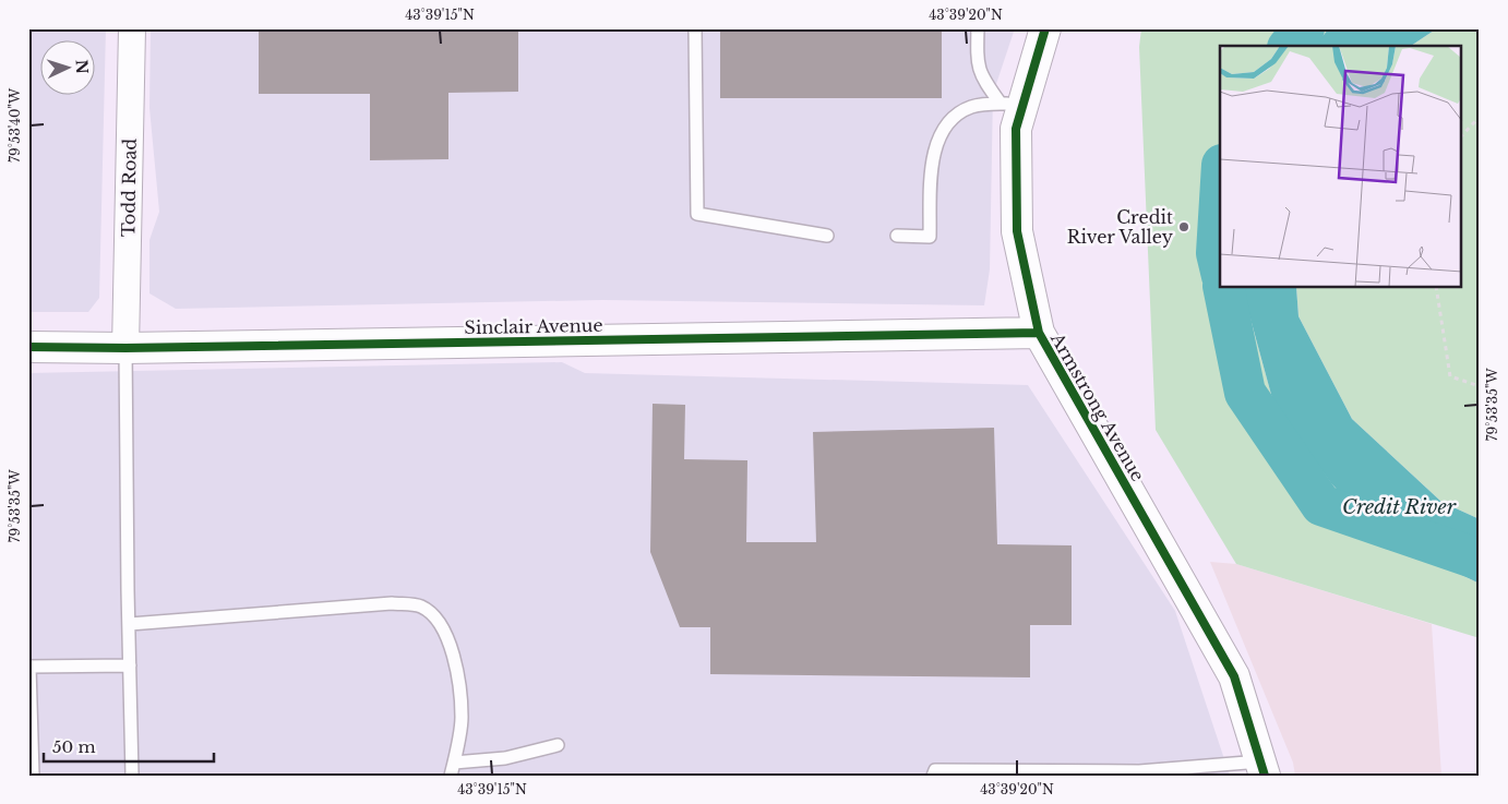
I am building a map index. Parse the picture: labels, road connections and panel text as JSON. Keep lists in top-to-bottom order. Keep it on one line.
{"streets":{"street":["Todd Road","Sinclair Avenue","Armstrong Avenue"]},"crossings":[["Todd Road","Sinclair Avenue"],["Sinclair Avenue","Armstrong Avenue"]],"water":["Credit River"],"places":["Credit River Valley"],"scale_bar":"50 m","north":"right","coordinates":["43°39'15\"N","43°39'20\"N","79°53'40\"W","79°53'35\"W"]}
